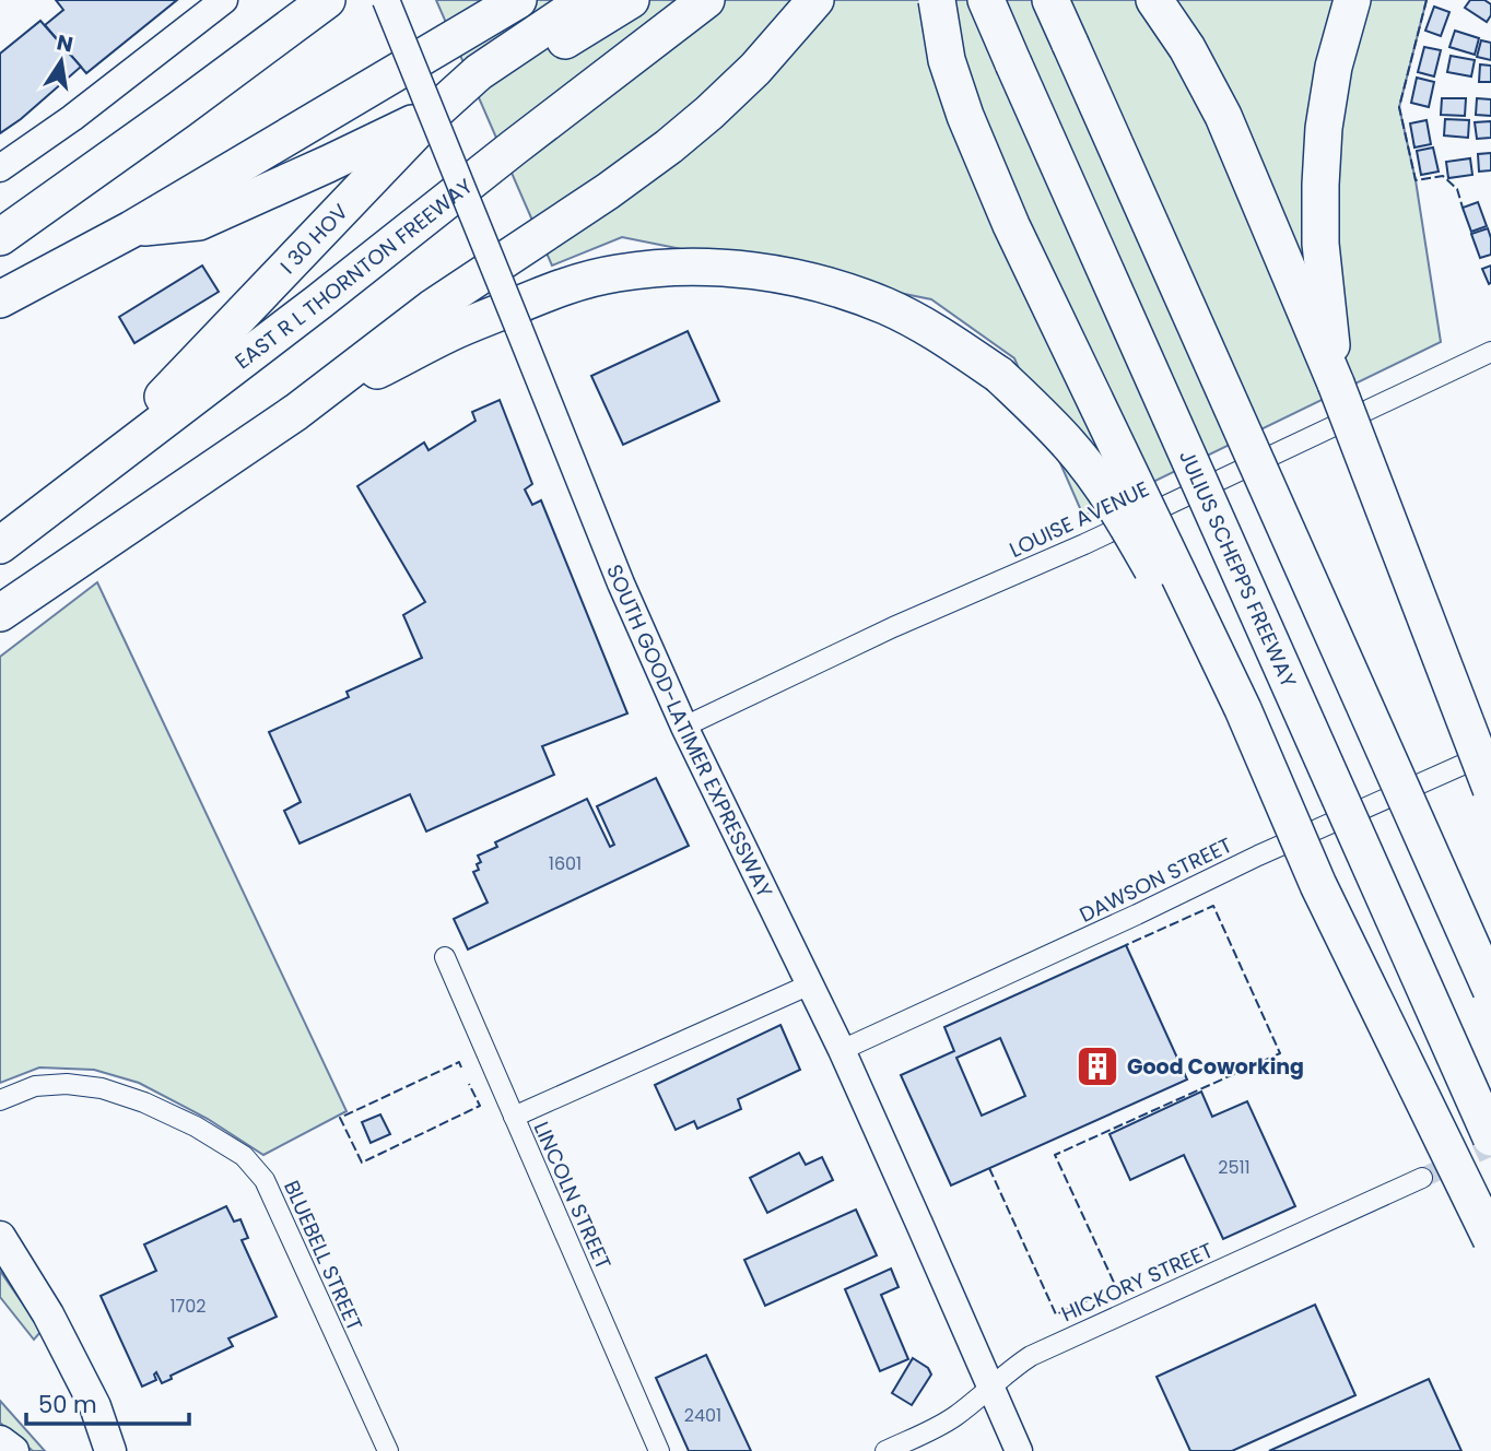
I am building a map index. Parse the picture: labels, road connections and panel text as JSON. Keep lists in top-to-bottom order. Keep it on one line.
{"streets":{"highway":["I 30 HOV","EAST R L THORNTON FREEWAY","JULIUS SCHEPPS FREEWAY"],"main road":["SOUTH GOOD-LATIMER EXPRESSWAY"],"street":["LOUISE AVENUE","DAWSON STREET","LINCOLN STREET","BLUEBELL STREET","HICKORY STREET"]},"crossings":[["I 30 HOV","EAST R L THORNTON FREEWAY"],["LOUISE AVENUE","SOUTH GOOD-LATIMER EXPRESSWAY"],["SOUTH GOOD-LATIMER EXPRESSWAY","DAWSON STREET"],["SOUTH GOOD-LATIMER EXPRESSWAY","HICKORY STREET"]],"places":{"building":["Good Coworking"]},"house_numbers":["1601","2511","1702","2401"],"scale_bar":"50 m","north":"top"}
